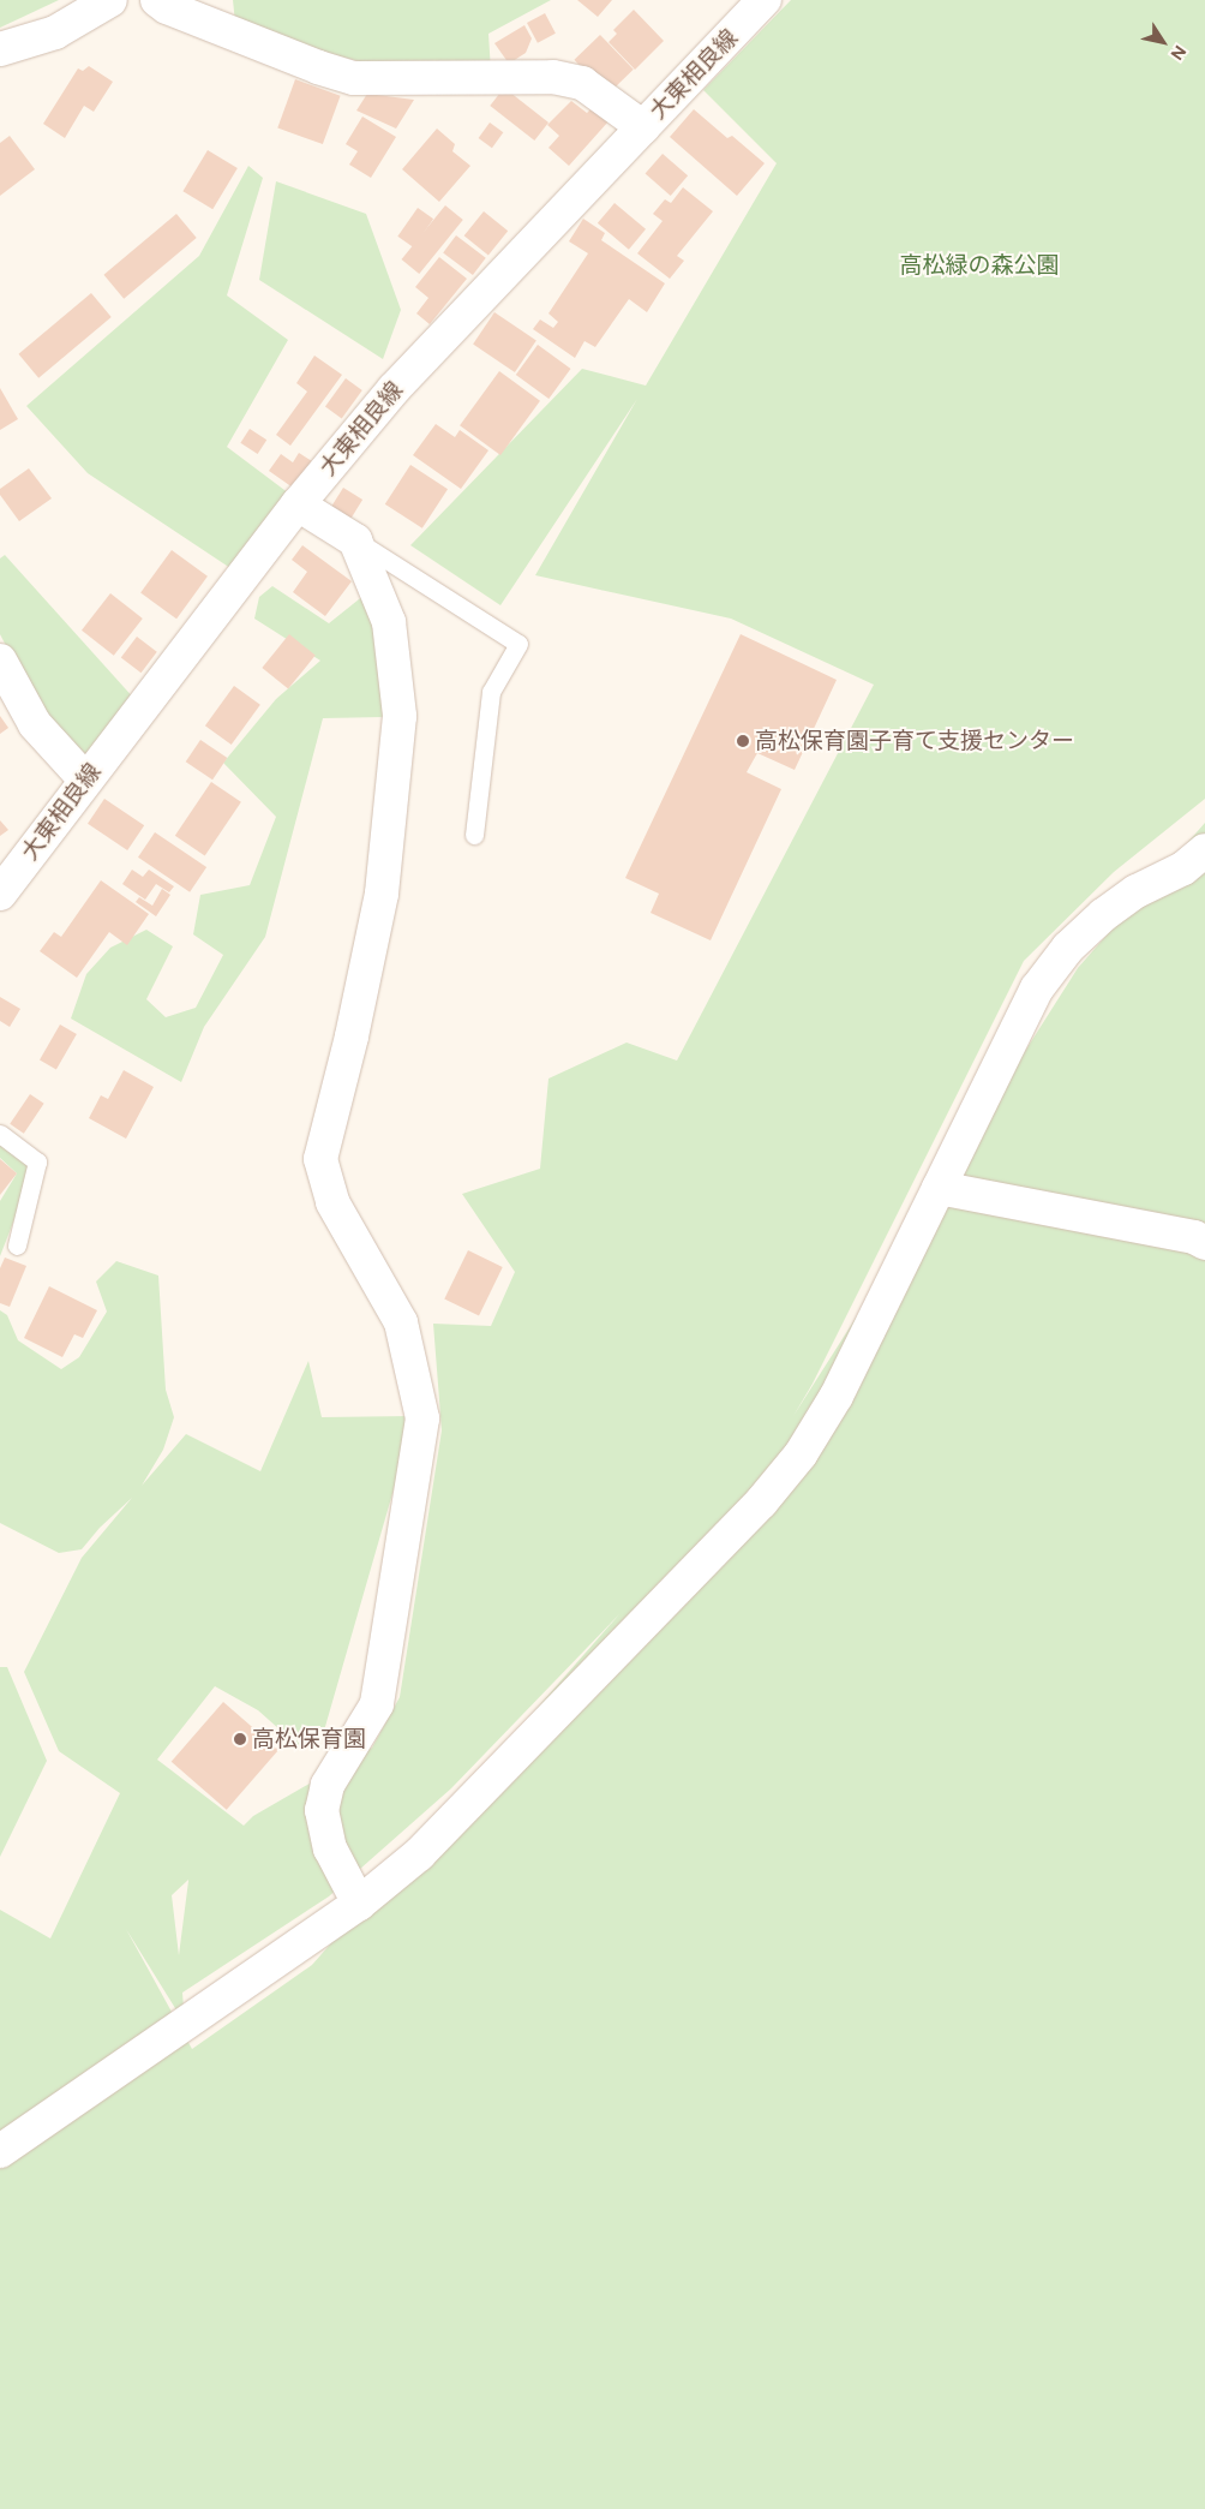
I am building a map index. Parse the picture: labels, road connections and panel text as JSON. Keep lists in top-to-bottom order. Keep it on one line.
{"streets":{"street":["大東相良線"]},"parks":["高松緑の森公園"],"places":["高松保育園子育て支援センター","高松保育園"],"north":"bottom right"}
